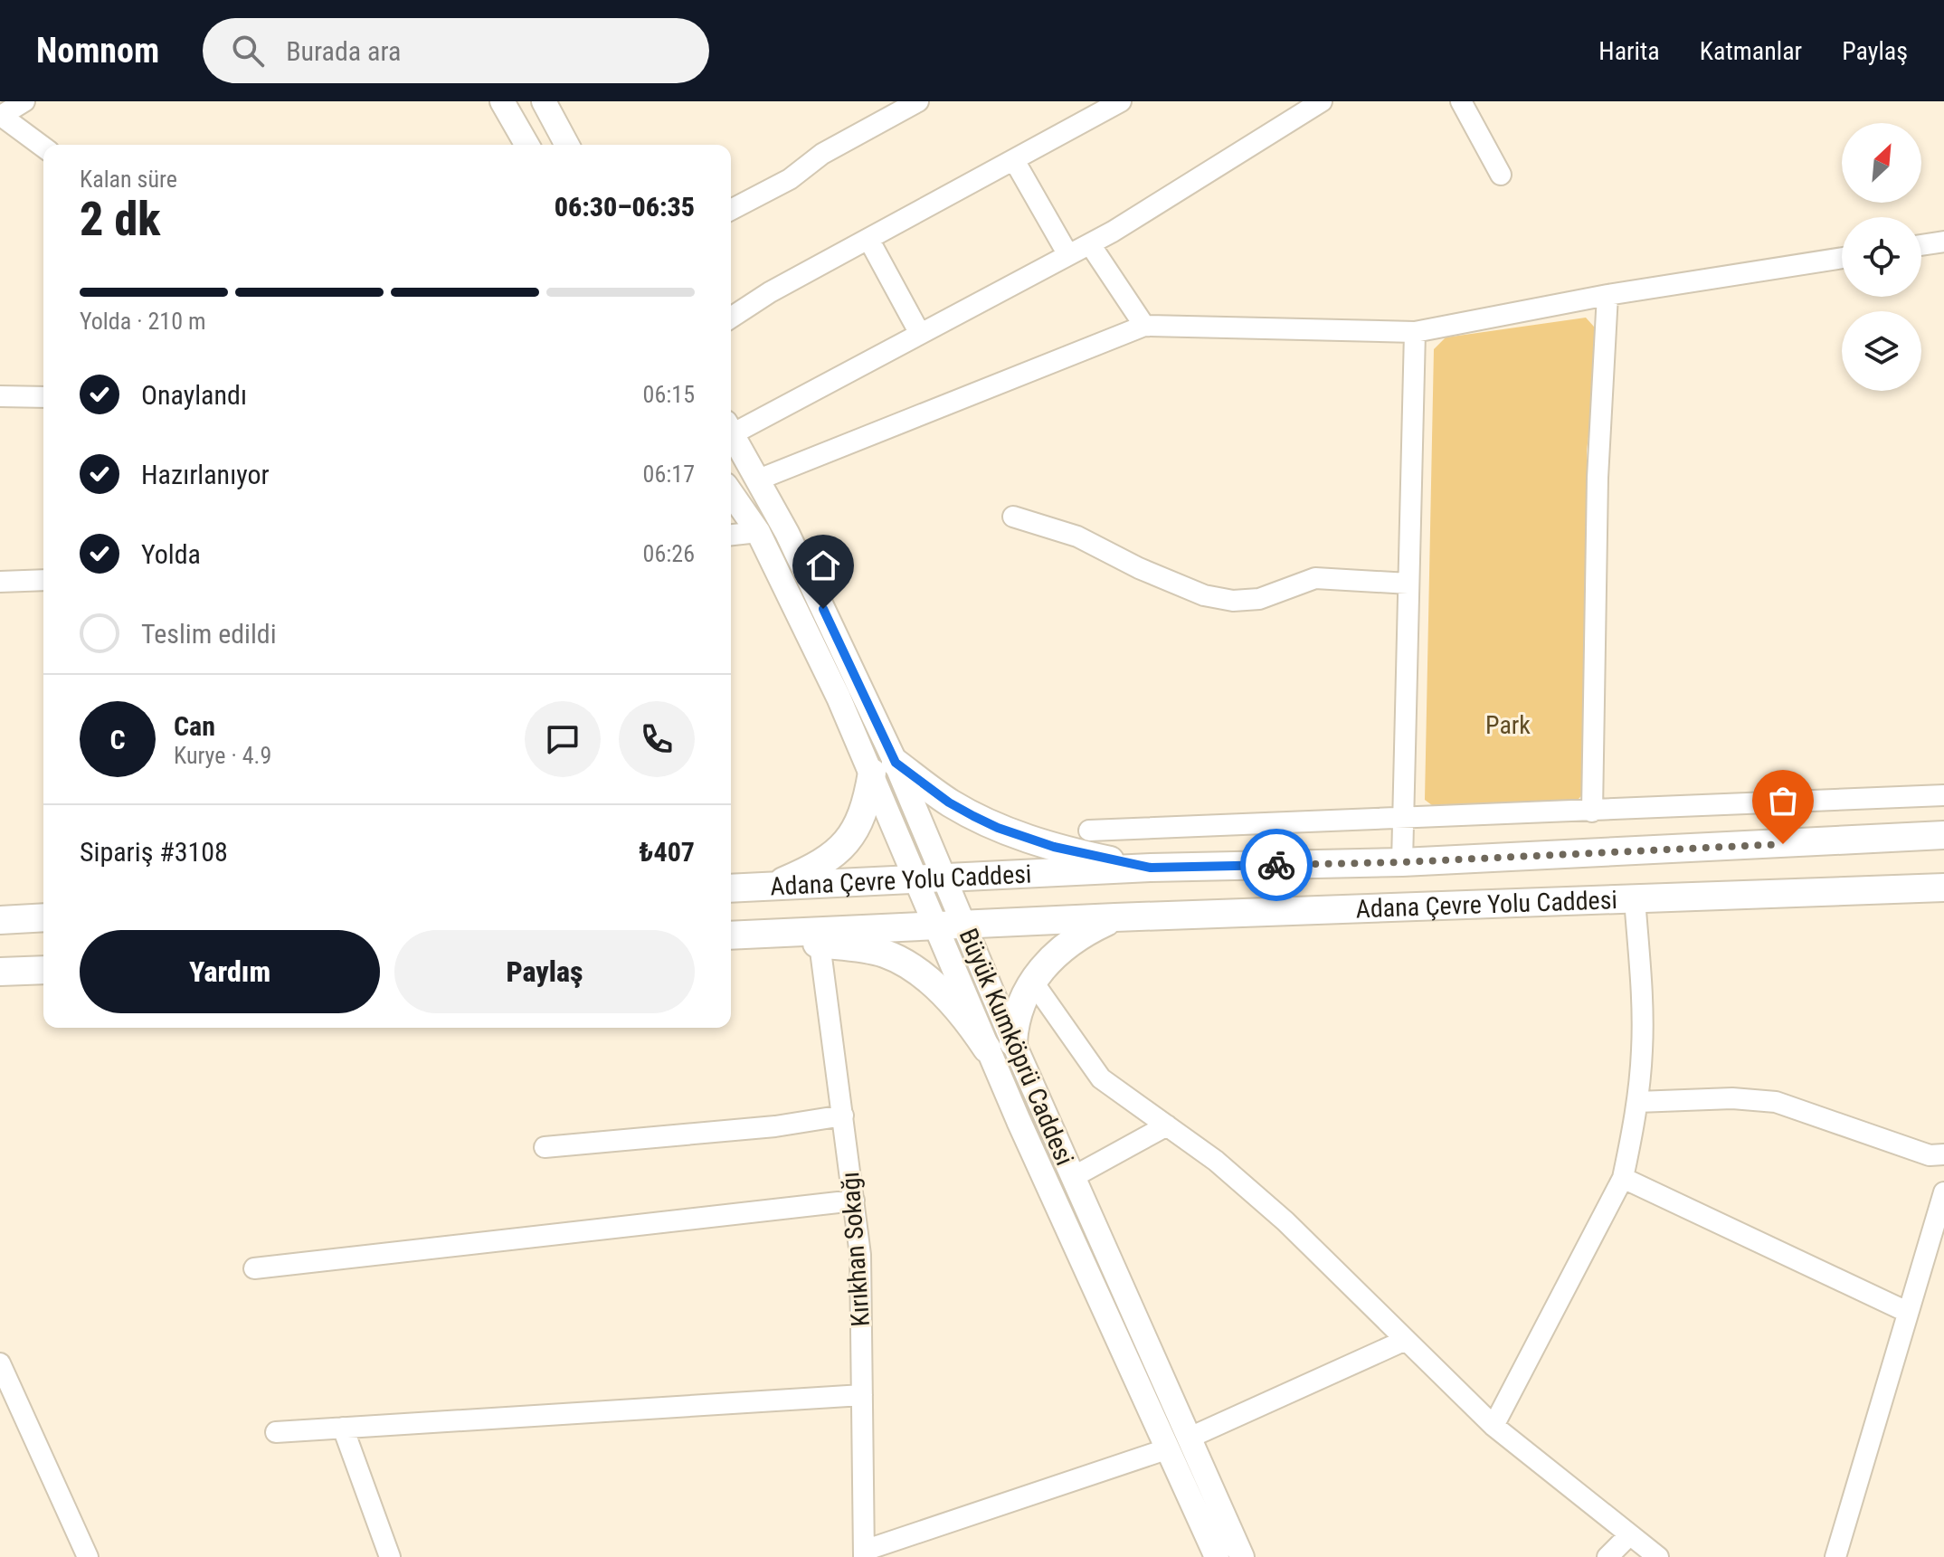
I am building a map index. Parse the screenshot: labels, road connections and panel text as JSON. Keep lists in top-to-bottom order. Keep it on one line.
{"streets":{"highway":["Adana Çevre Yolu Caddesi"],"main road":["Büyük Kumköprü Caddesi"],"street":["Kırıkhan Sokağı"]},"crossings":[["Adana Çevre Yolu Caddesi","Büyük Kumköprü Caddesi"]],"parks":["Park"],"north":"top right","page":{"header":"Nomnom","search":"Burada ara","nav":["Harita","Katmanlar","Paylaş"],"heading":["2 dk","Kalan süre","06:30–06:35"],"panel":["Can","Kurye · 4.9","Sipariş #3108","₺407"],"bar":"Yolda · 210 m","list":[["Onaylandı","06:15"],["Hazırlanıyor","06:17"],["Yolda","06:26"],"Teslim edildi"],"round":"C","buttons":["Yardım","Paylaş"]}}
